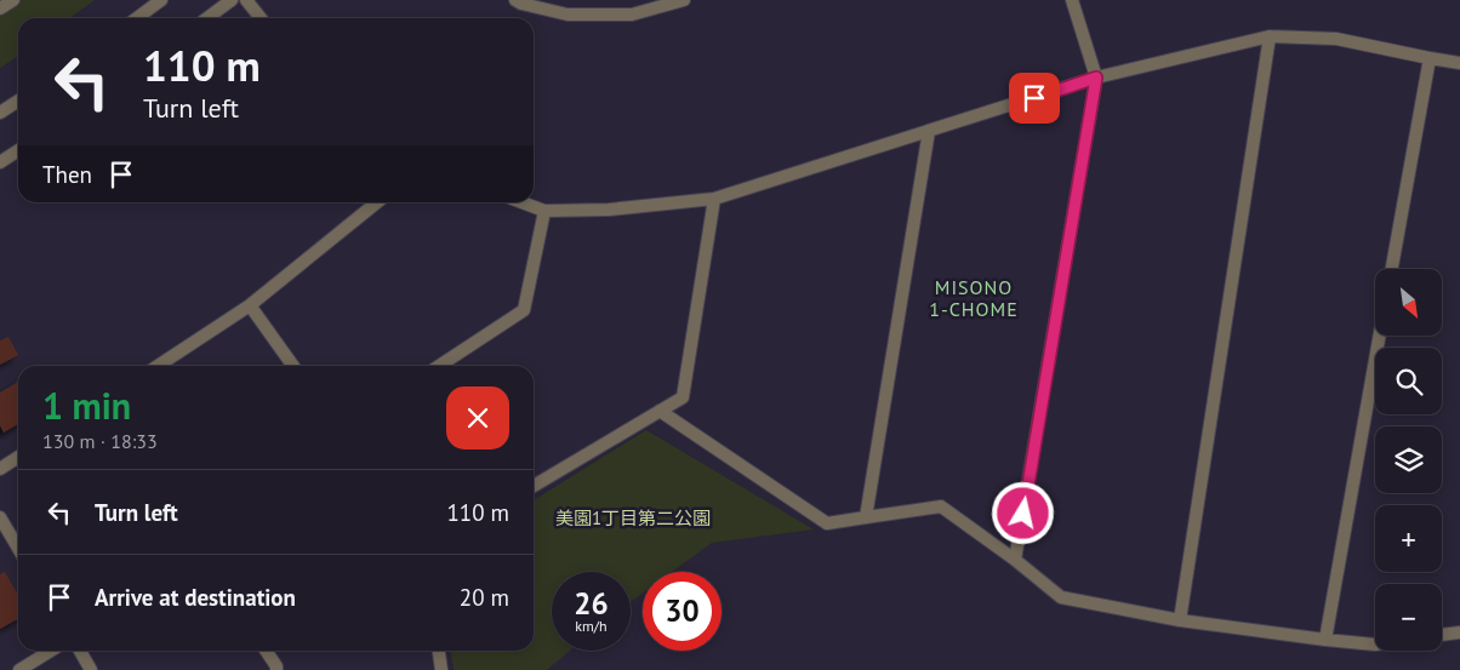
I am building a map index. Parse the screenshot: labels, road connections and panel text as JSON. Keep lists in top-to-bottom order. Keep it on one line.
{"districts":["MISONO 1-CHOME"],"parks":["美園1丁目第二公園"],"north":"bottom right","page":{"turn":["110 m","Turn left"],"then":"Then","map_buttons":["+","−"],"heading":["1 min","130 m · 18:33"],"list":[{"name":"Turn left","value":"110 m"},{"name":"Arrive at destination","value":"20 m"}],"speed":"26 km/h","limit":"30"}}
